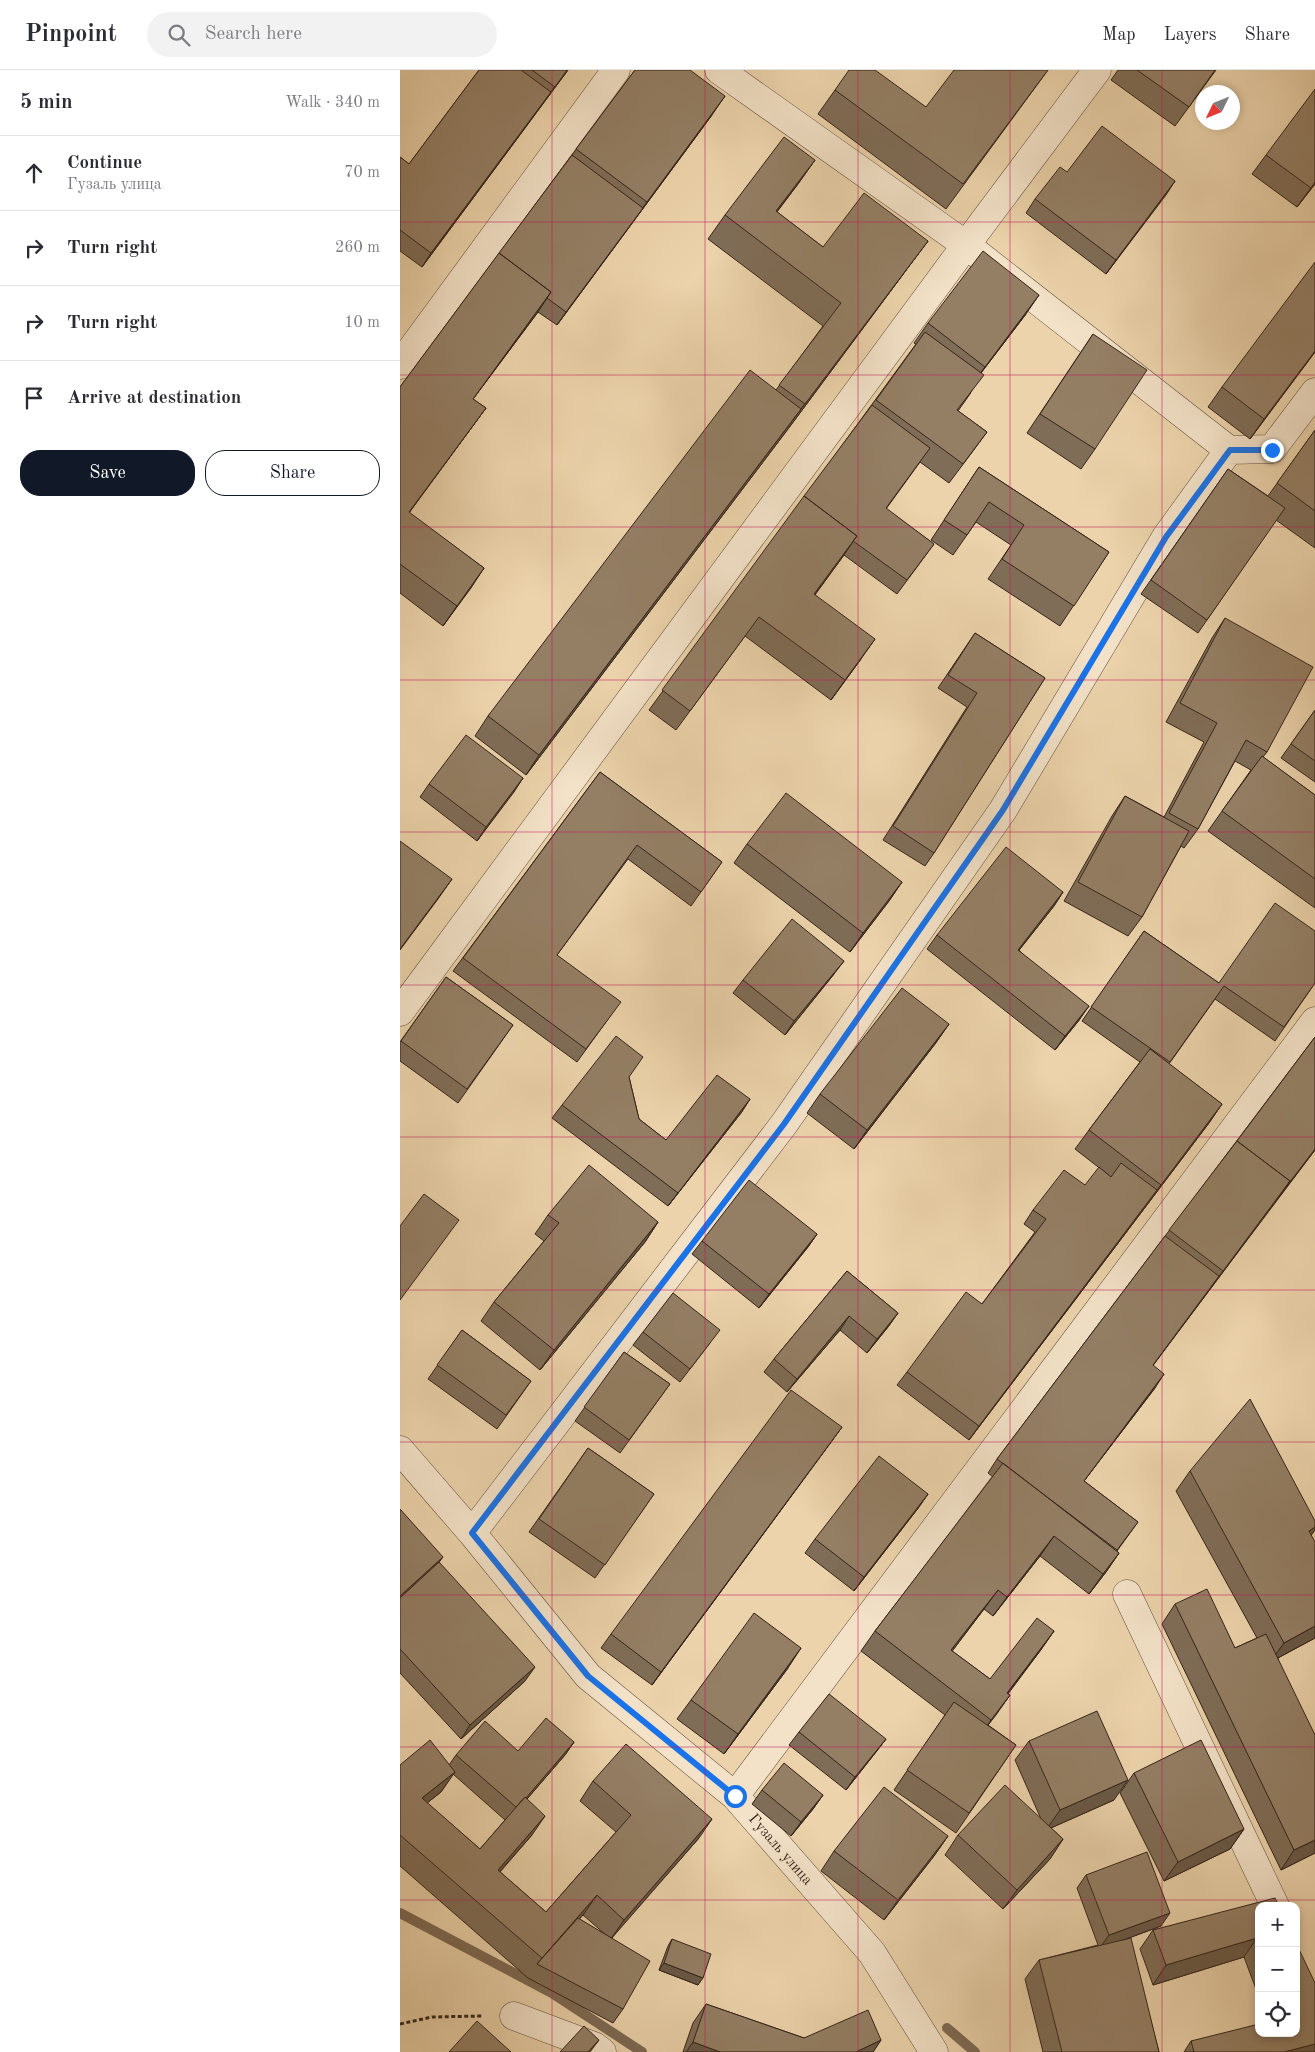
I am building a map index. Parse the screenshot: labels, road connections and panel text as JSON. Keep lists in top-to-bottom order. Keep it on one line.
{"streets":{"street":["Гузаль улица"]},"north":"bottom left","page":{"header":"Pinpoint","search":"Search here","nav":["Map","Layers","Share"],"heading":["5 min","Walk · 340 m"],"list":[["Continue","Гузаль улица","70 m"],["Turn right","260 m"],["Turn right","10 m"],"Arrive at destination"],"buttons":["Save","Share"],"map_buttons":["+","−"]}}
